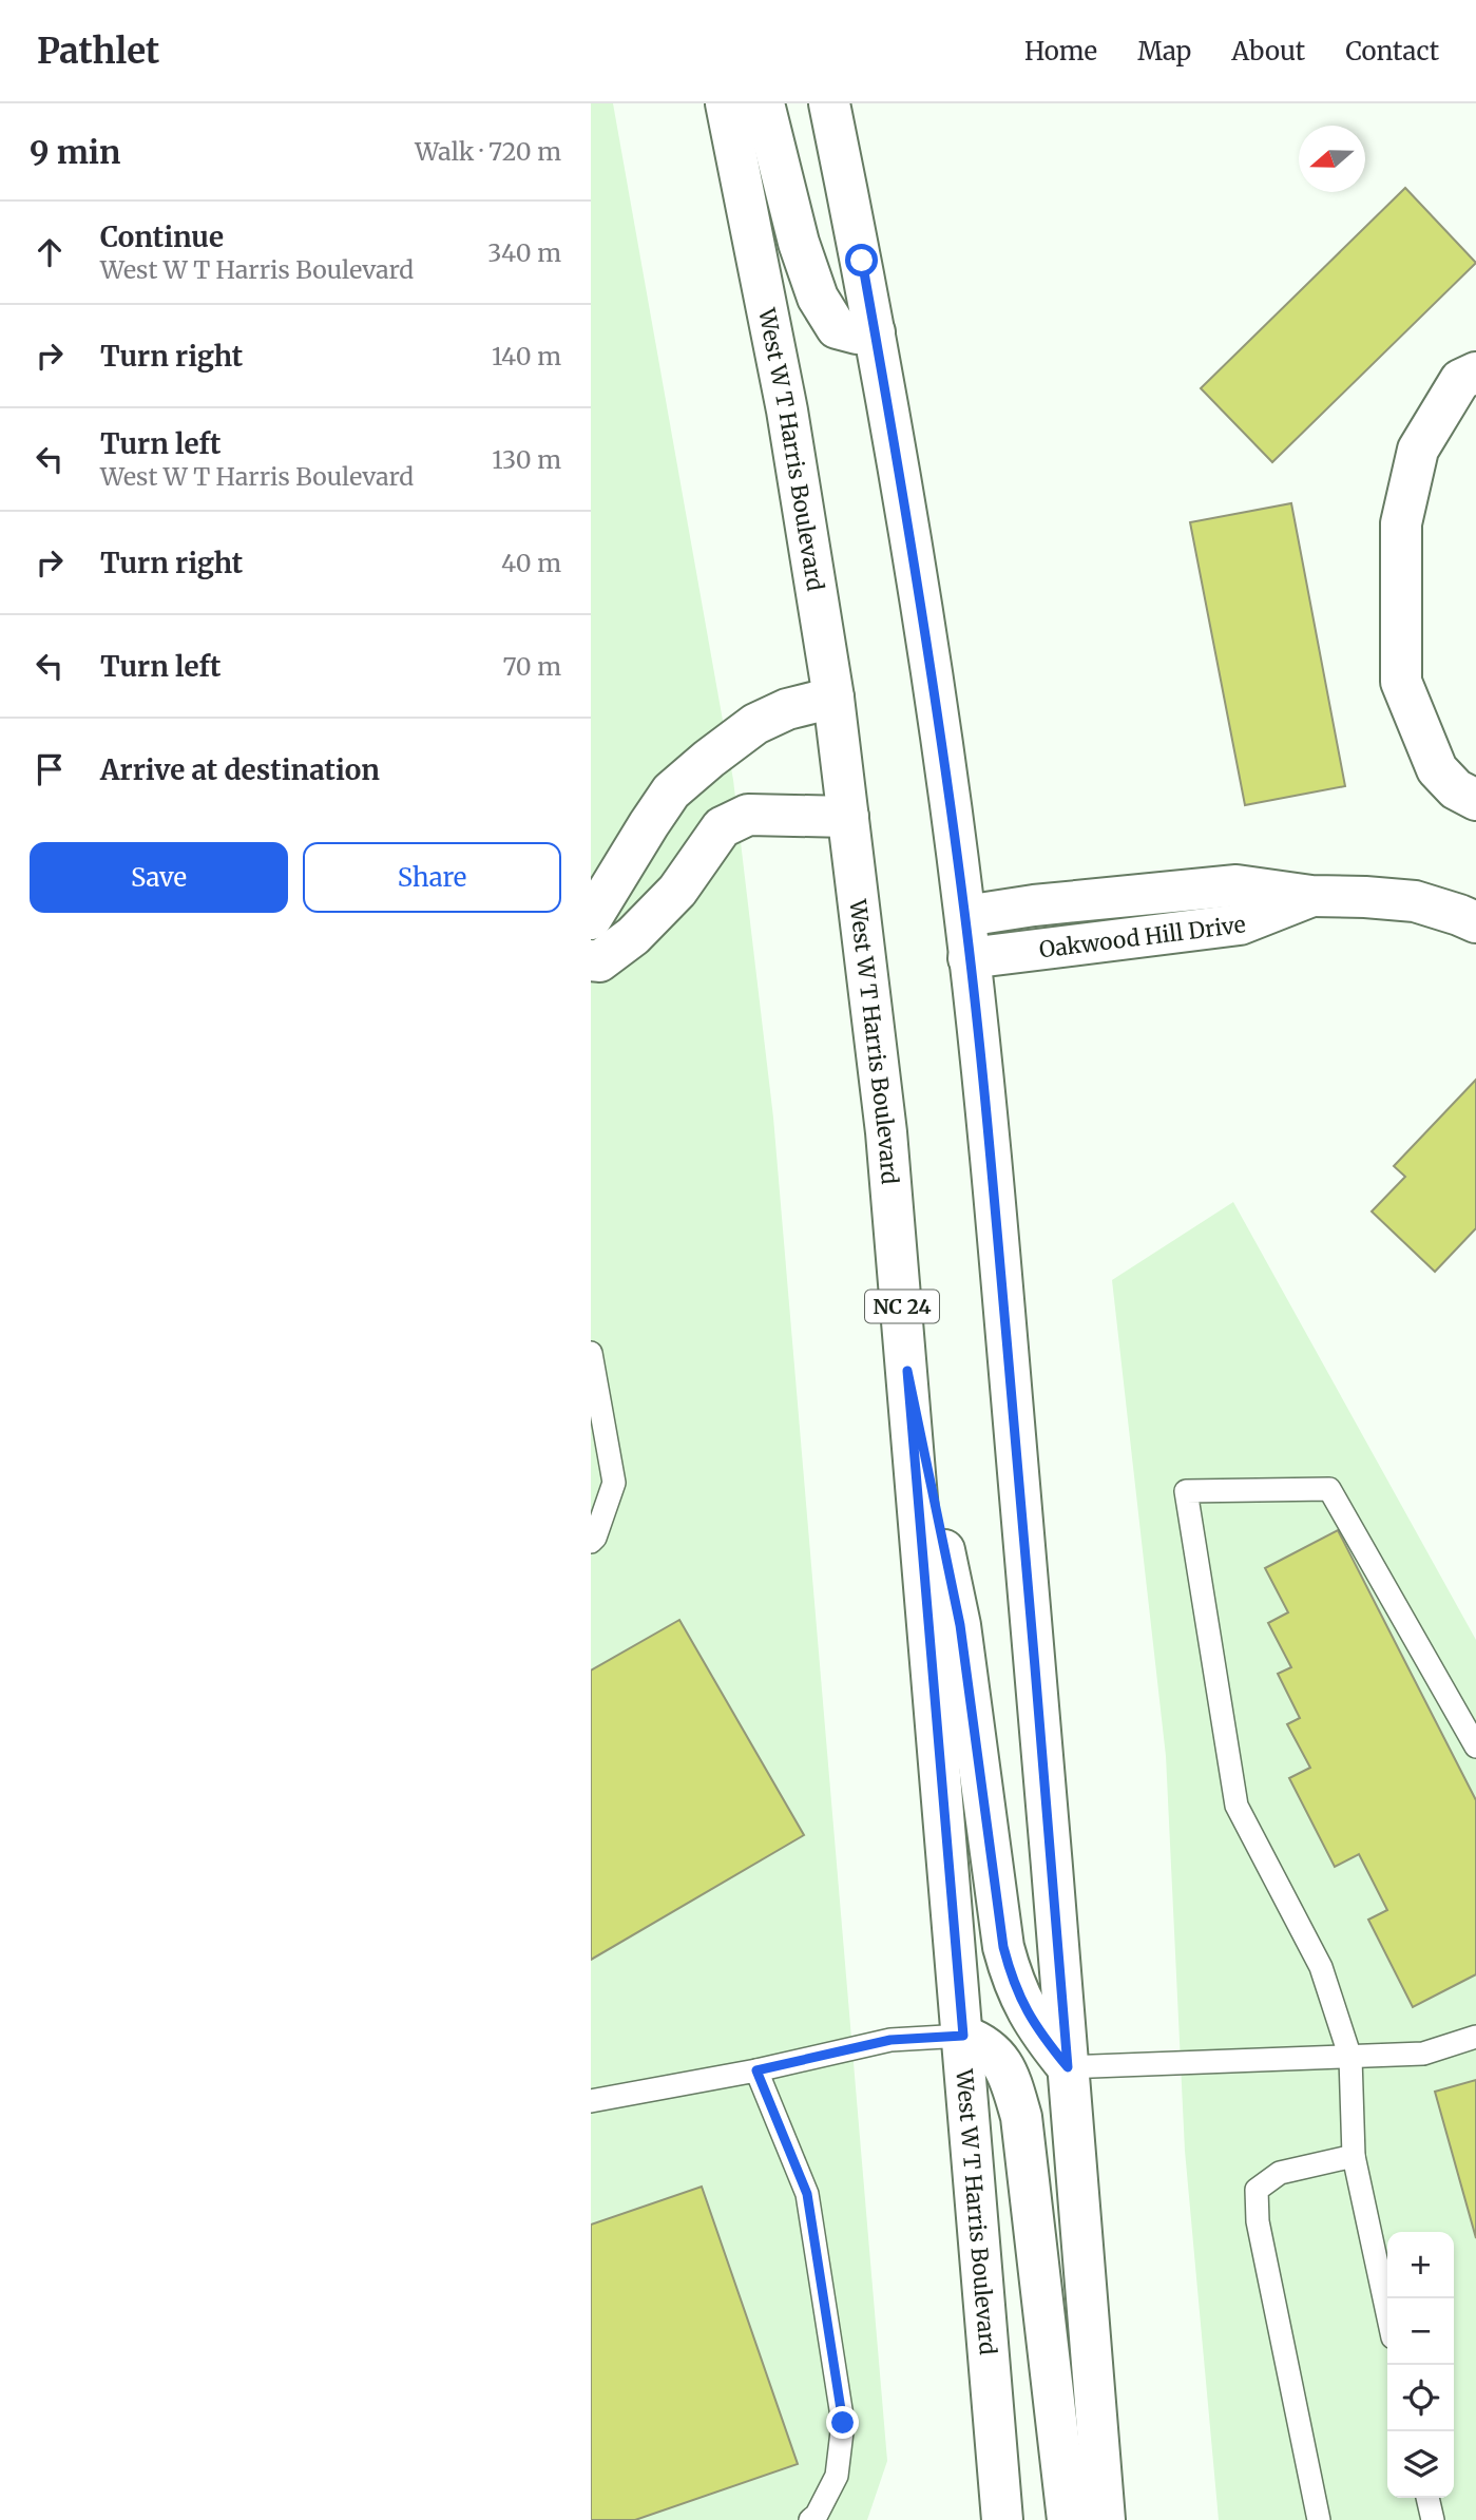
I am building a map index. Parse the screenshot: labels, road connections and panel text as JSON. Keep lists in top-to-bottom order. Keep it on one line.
{"streets":{"main road":["West W T Harris Boulevard","Oakwood Hill Drive","NC 24"]},"north":"left","page":{"header":"Pathlet","nav":["Home","Map","About","Contact"],"heading":["9 min","Walk · 720 m"],"list":[["Continue","West W T Harris Boulevard","340 m"],["Turn right","140 m"],["Turn left","West W T Harris Boulevard","130 m"],["Turn right","40 m"],["Turn left","70 m"],"Arrive at destination"],"buttons":["Save","Share"],"map_buttons":["+","−"]}}
